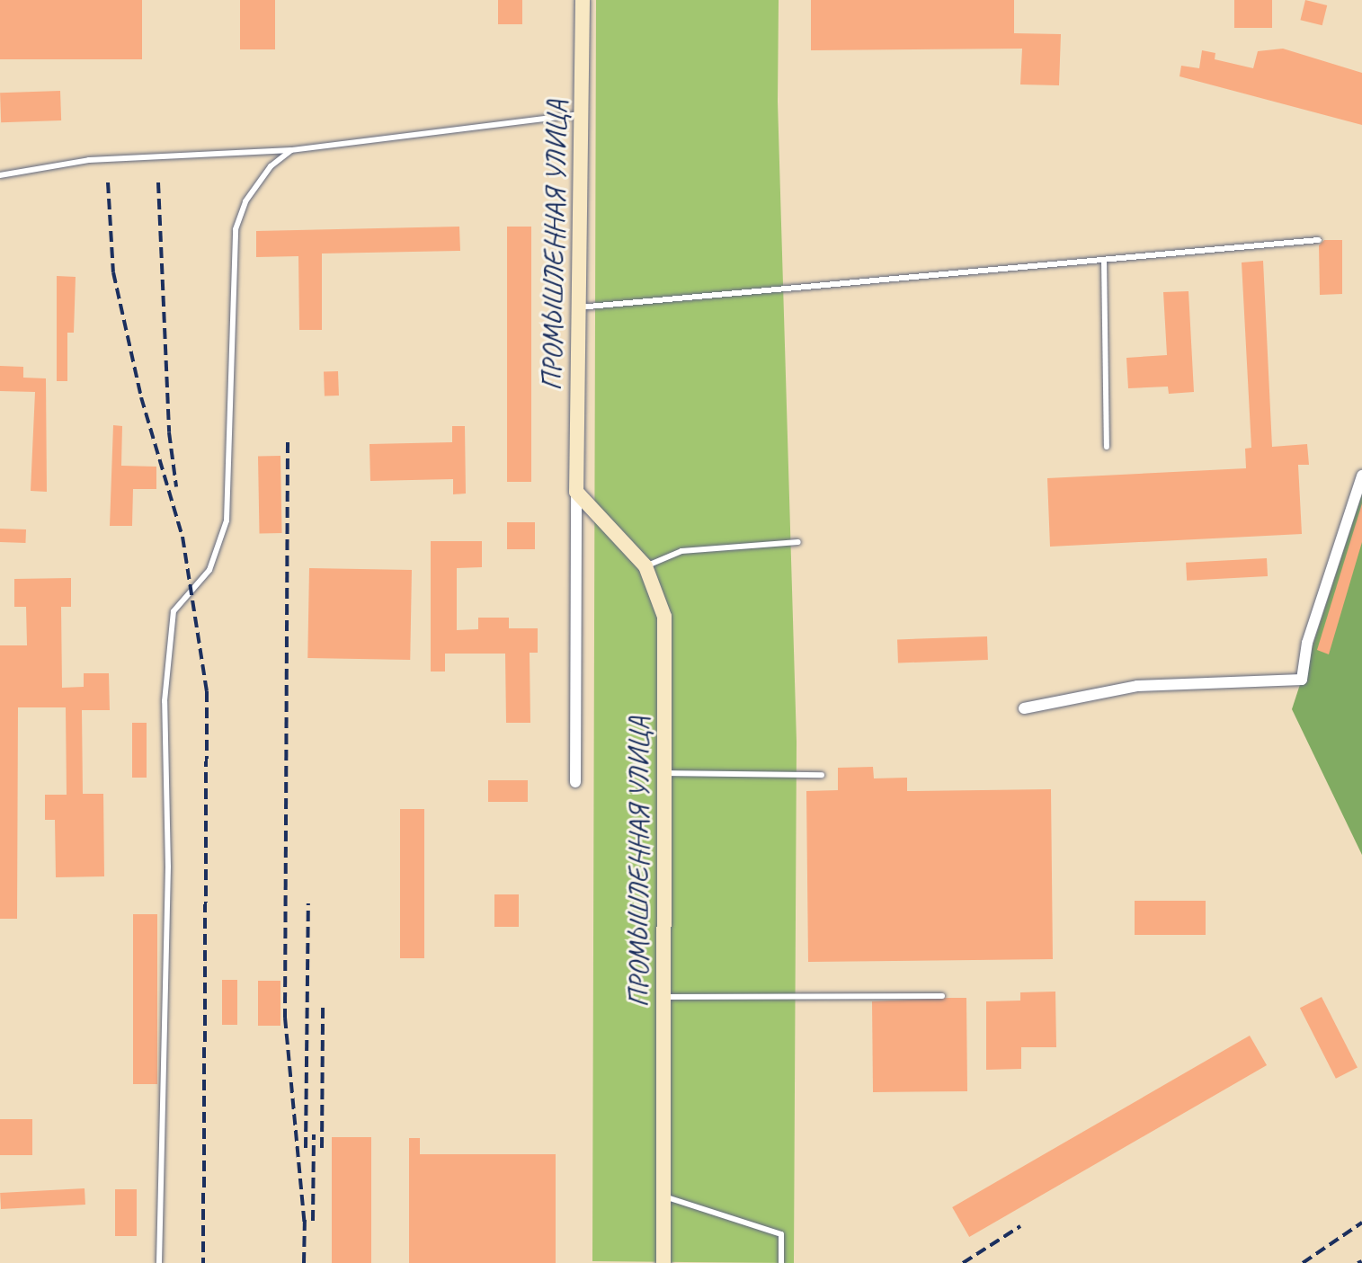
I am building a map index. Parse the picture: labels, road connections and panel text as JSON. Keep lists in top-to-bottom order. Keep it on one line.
{"streets":{"street":["ПРОМЫШЛЕННАЯ УЛИЦА"]}}
